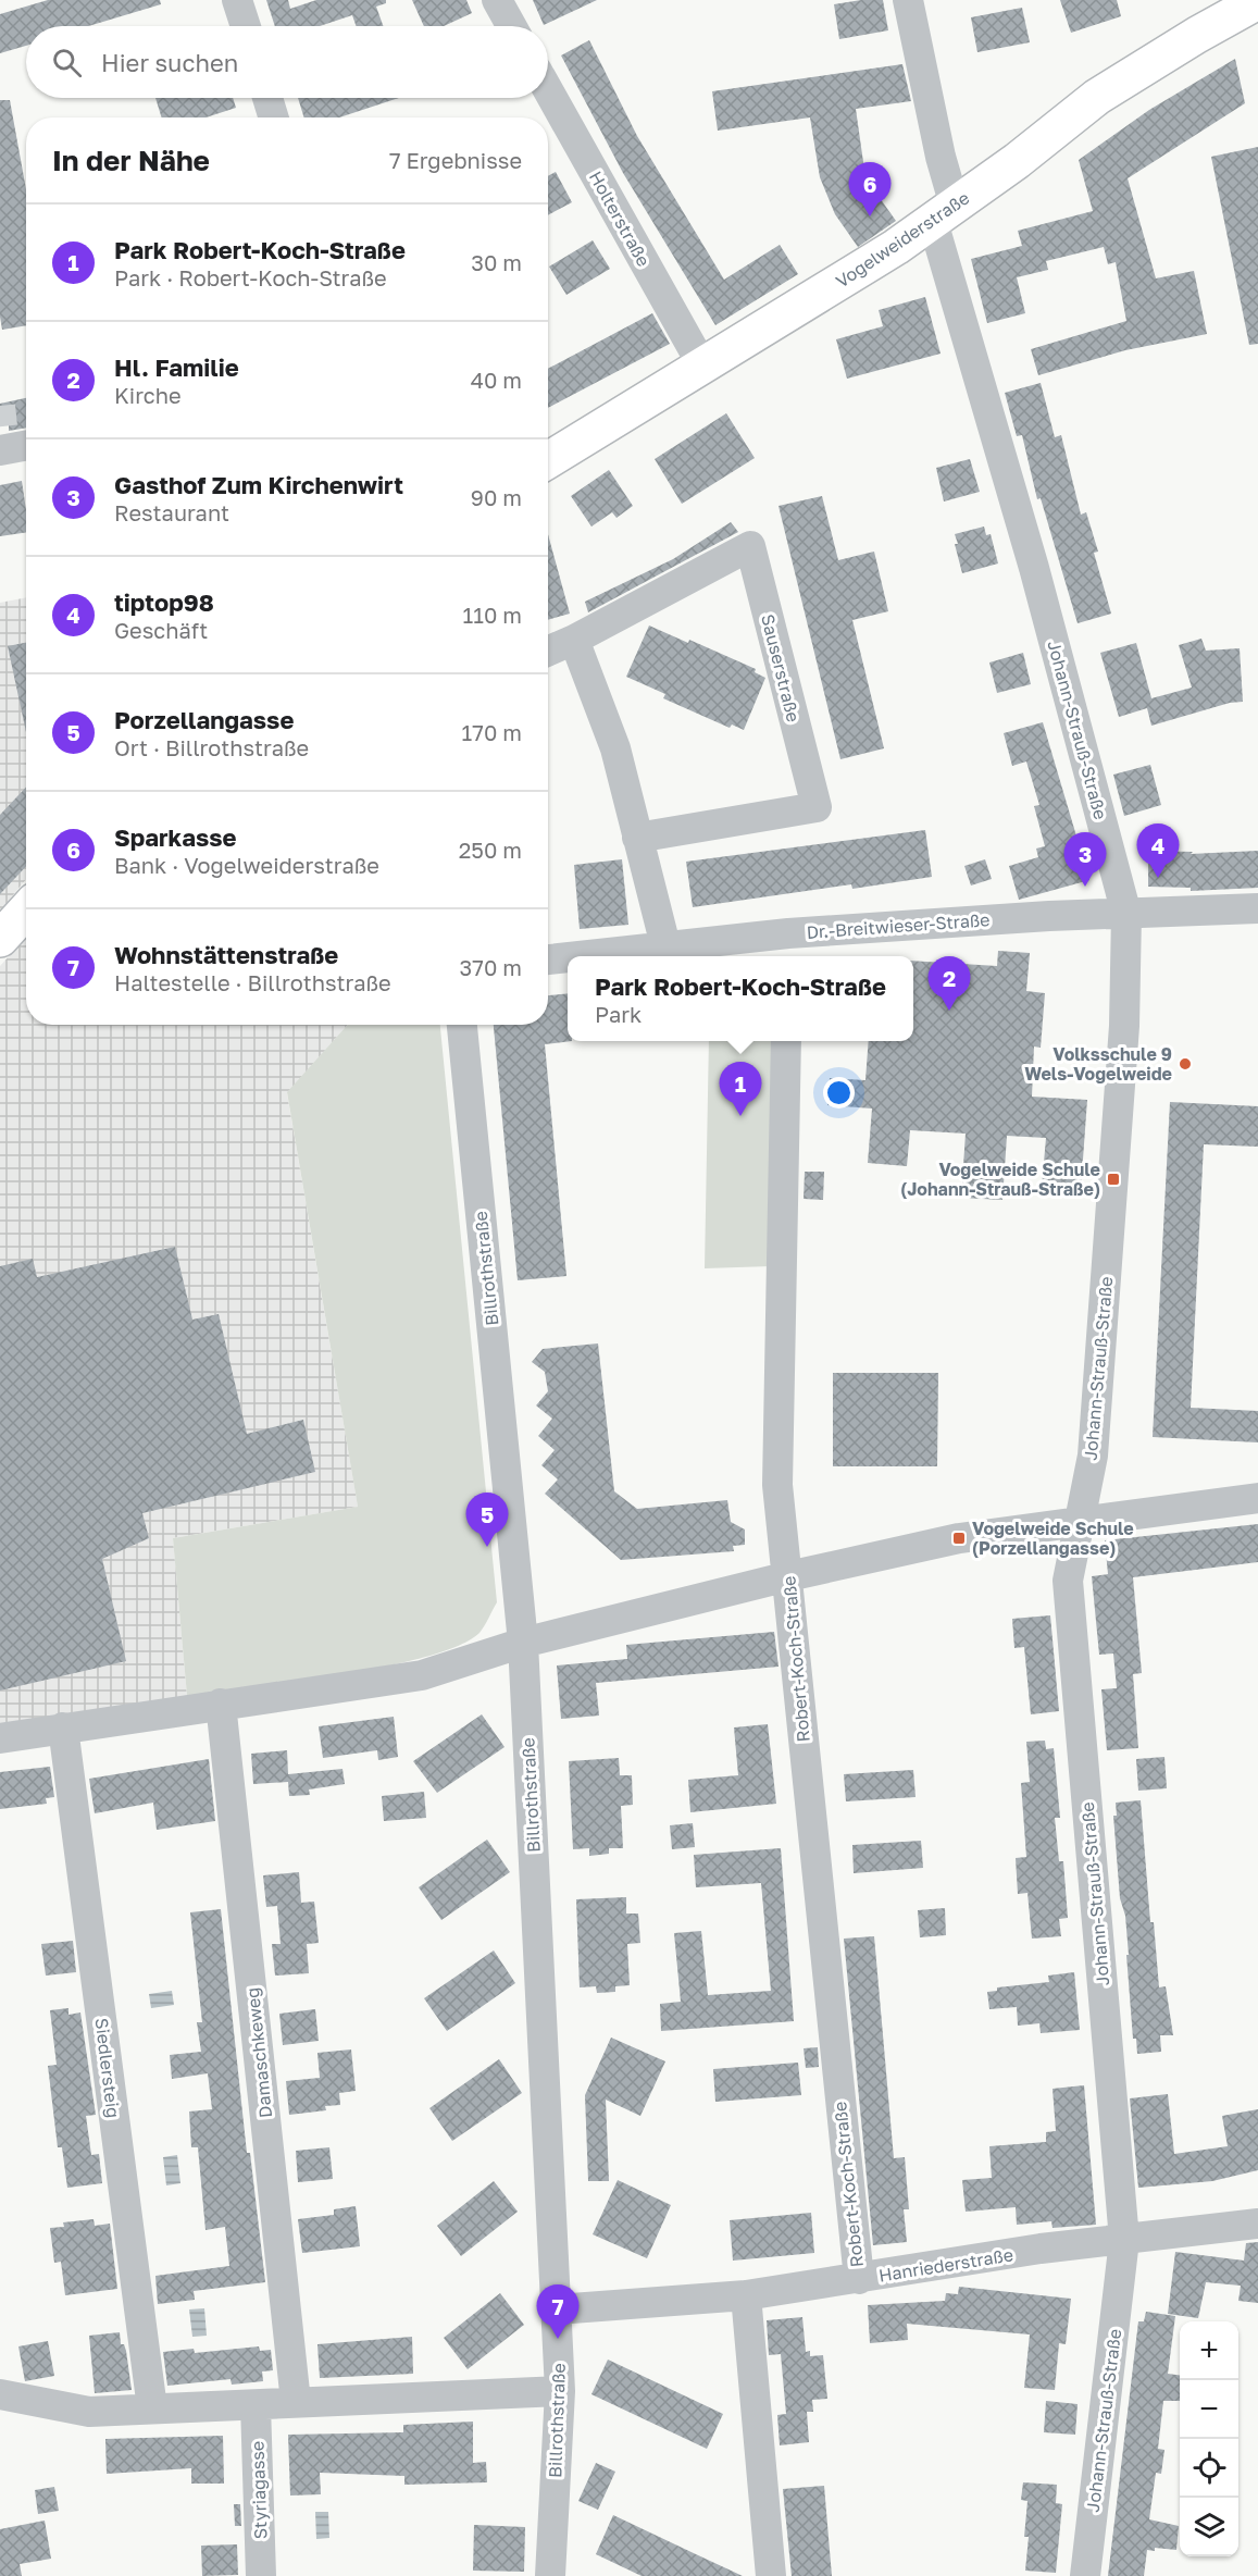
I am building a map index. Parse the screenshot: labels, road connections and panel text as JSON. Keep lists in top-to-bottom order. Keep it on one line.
{"streets":{"main road":["Vogelweiderstraße"],"street":["Holterstraße","Sauserstraße","Johann-Strauß-Straße","Dr.-Breitwieser-Straße","Billrothstraße","Robert-Koch-Straße","Damaschkeweg","Siedlersteig","Hanriederstraße","Styriagasse"]},"crossings":[["Holterstraße","Vogelweiderstraße"],["Vogelweiderstraße","Johann-Strauß-Straße"],["Johann-Strauß-Straße","Dr.-Breitwieser-Straße"],["Johann-Strauß-Straße","Hanriederstraße"],["Billrothstraße","Hanriederstraße"],["Robert-Koch-Straße","Hanriederstraße"]],"places":{"other":["Volksschule 9 Wels-Vogelweide"],"transit":["Vogelweide Schule (Johann-Strauß-Straße)","Vogelweide Schule (Porzellangasse)"]},"page":{"search":"Hier suchen","heading":["In der Nähe","7 Ergebnisse"],"pins":["6","4","3","2","1","5","7"],"list":[{"mark":"1","name":"Park Robert-Koch-Straße","note":"Park · Robert-Koch-Straße","value":"30 m"},{"mark":"2","name":"Hl. Familie","note":"Kirche","value":"40 m"},{"mark":"3","name":"Gasthof Zum Kirchenwirt","note":"Restaurant","value":"90 m"},{"mark":"4","name":"tiptop98","note":"Geschäft","value":"110 m"},{"mark":"5","name":"Porzellangasse","note":"Ort · Billrothstraße","value":"170 m"},{"mark":"6","name":"Sparkasse","note":"Bank · Vogelweiderstraße","value":"250 m"},{"mark":"7","name":"Wohnstättenstraße","note":"Haltestelle · Billrothstraße","value":"370 m"}],"popup":["Park Robert-Koch-Straße","Park"],"map_buttons":["+","−"]}}
